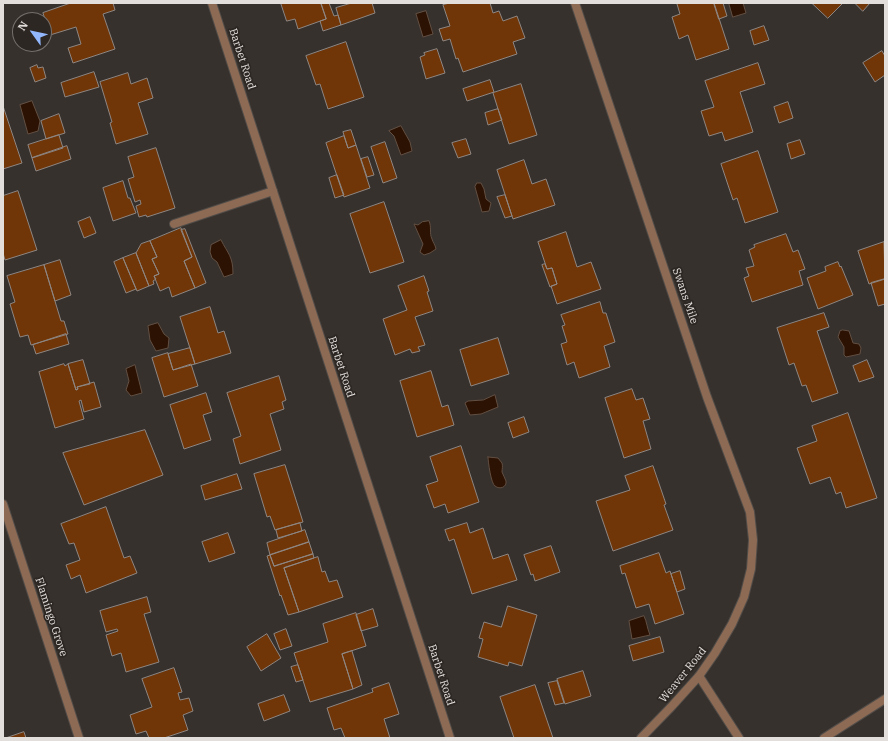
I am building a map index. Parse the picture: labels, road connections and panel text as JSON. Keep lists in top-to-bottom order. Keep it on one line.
{"streets":{"street":["Barbet Road","Swans Mile","Flamingo Grove","Weaver Road"]},"crossings":[["Swans Mile","Weaver Road"]],"north":"top left"}
